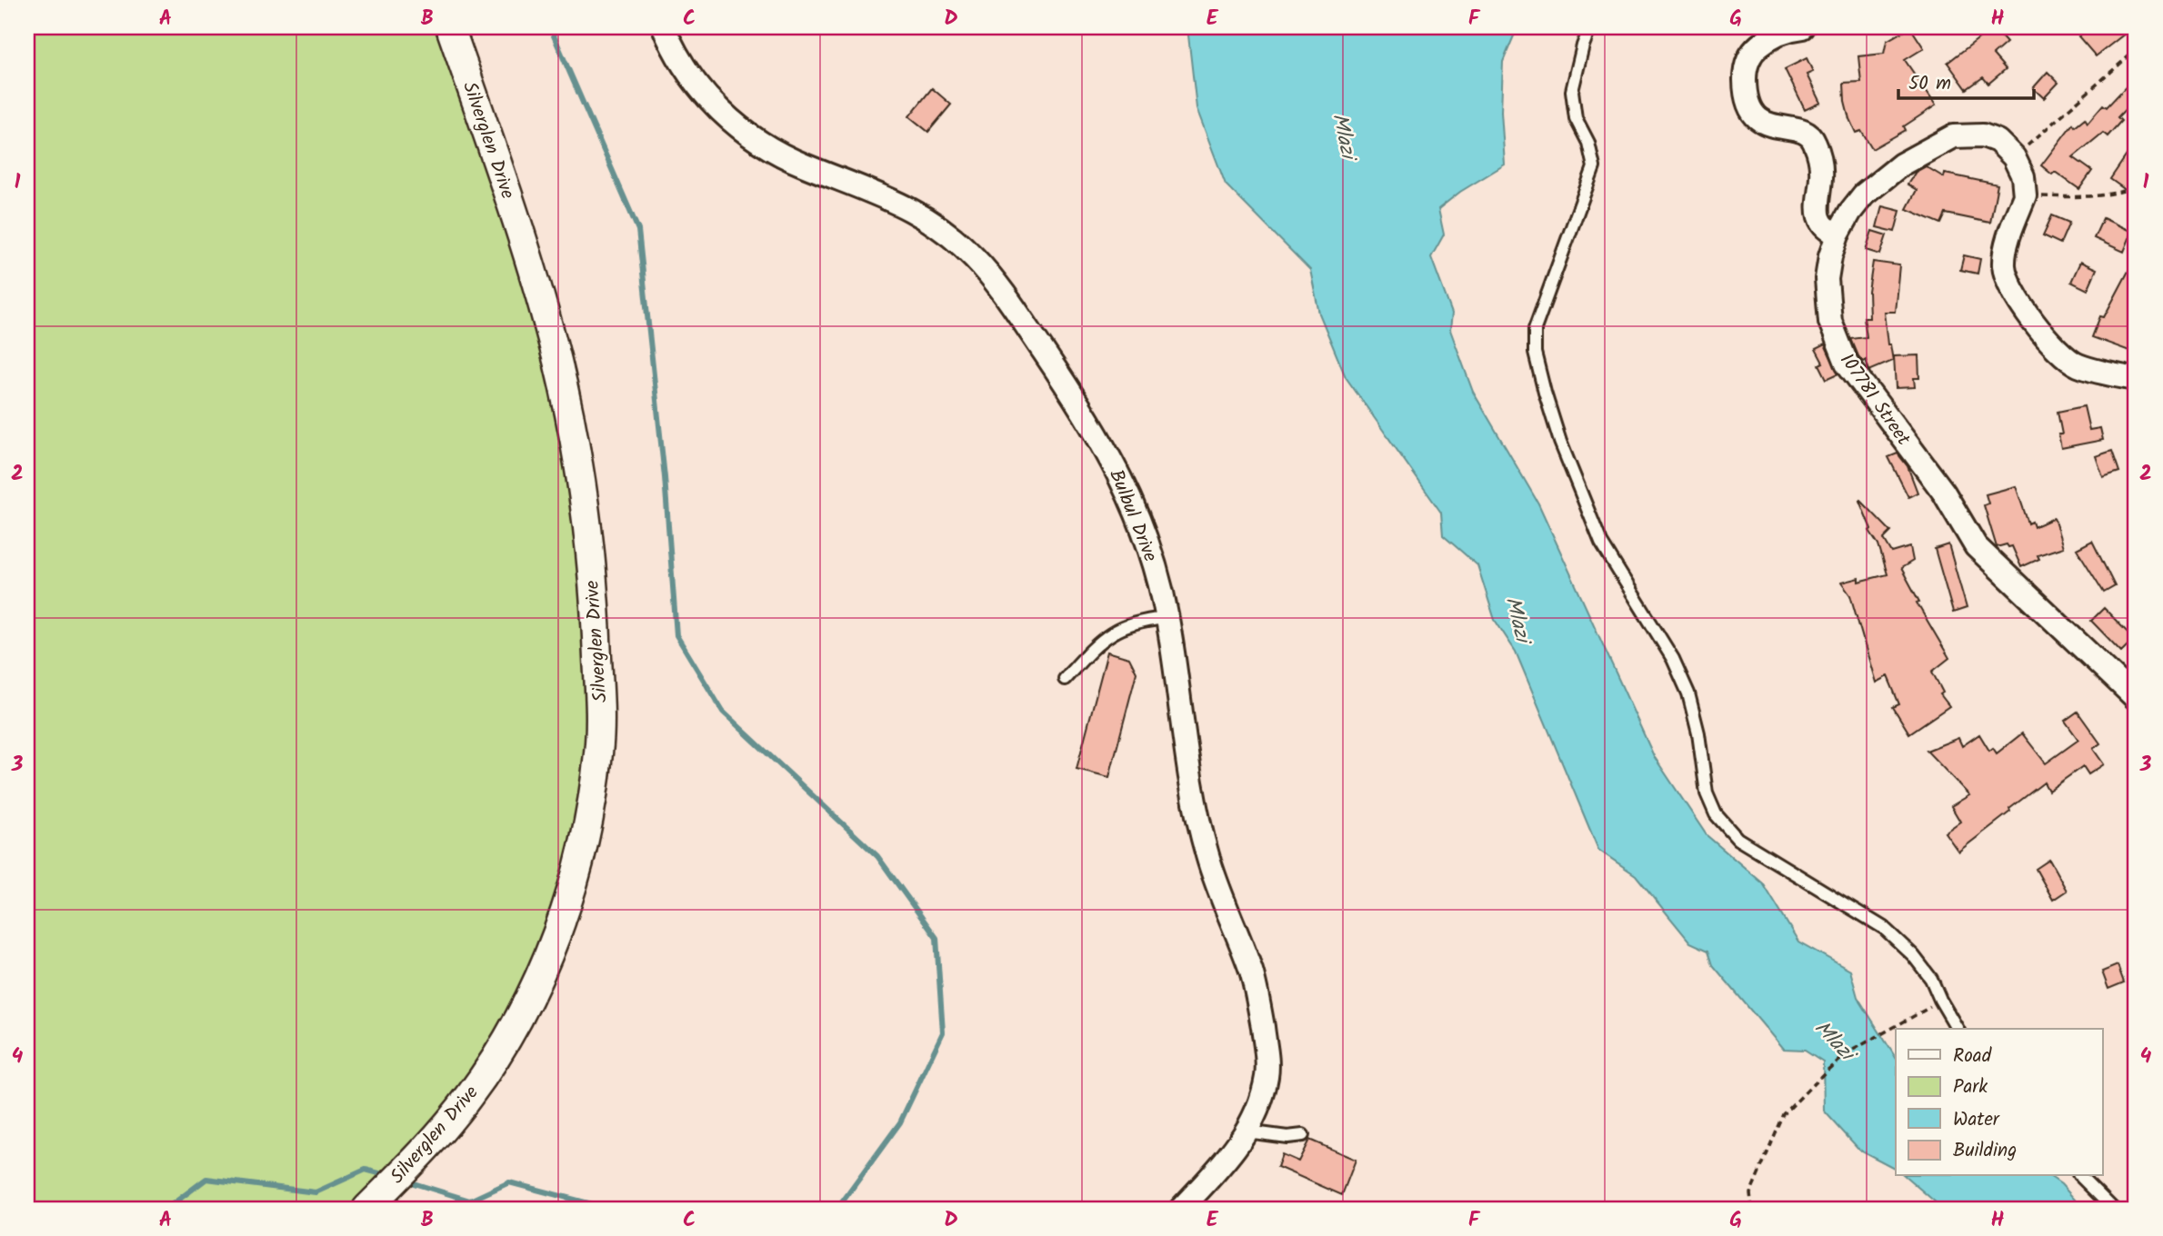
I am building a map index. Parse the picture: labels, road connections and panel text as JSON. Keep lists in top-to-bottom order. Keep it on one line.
{"streets":{"street":["Silverglen Drive","107781 Street","Bulbul Drive"]},"water":["Mlazi"],"legend":["Road","Park","Water","Building"],"scale_bar":"50 m","grid":{"columns":["A","B","C","D","E","F","G","H"],"rows":["1","2","3","4"]}}
